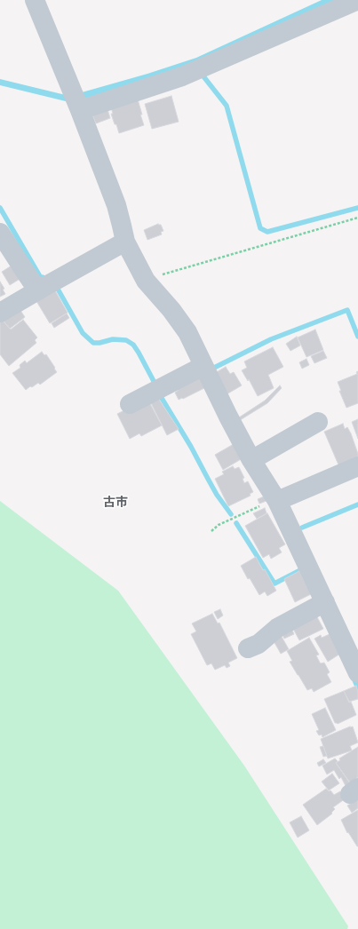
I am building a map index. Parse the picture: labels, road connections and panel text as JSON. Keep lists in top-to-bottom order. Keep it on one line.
{"districts":["古市"]}
